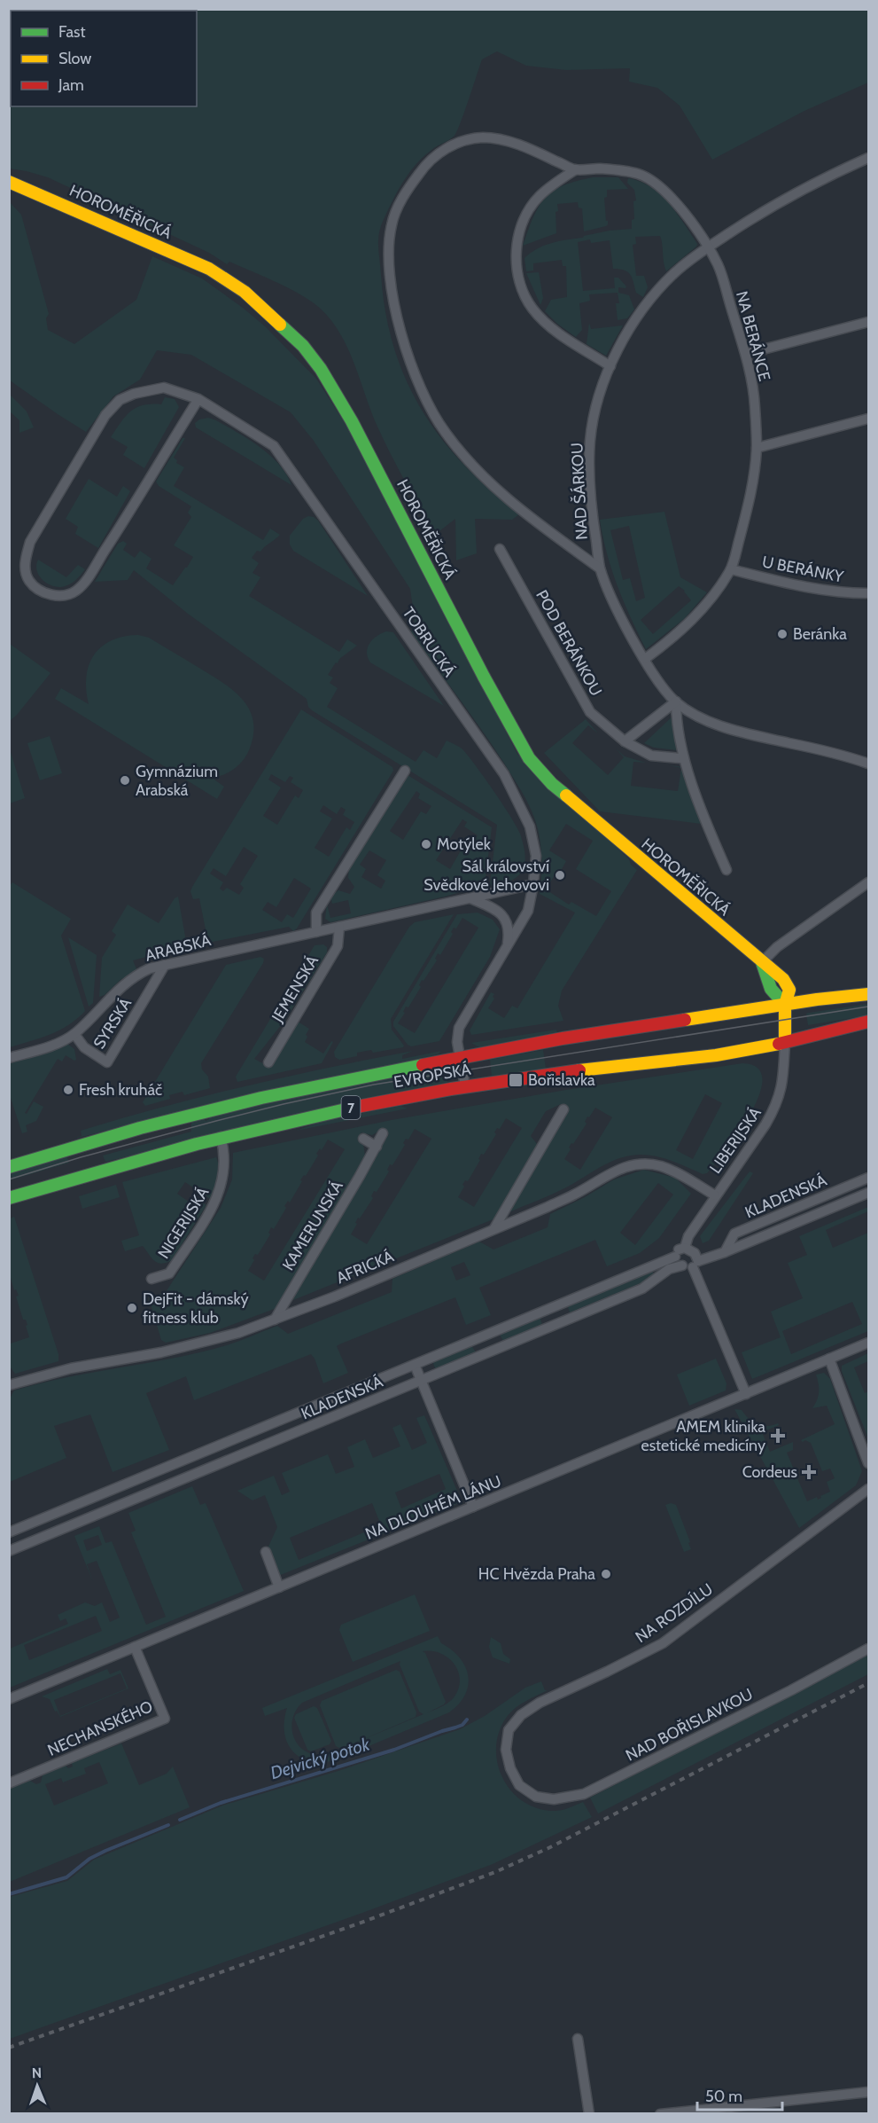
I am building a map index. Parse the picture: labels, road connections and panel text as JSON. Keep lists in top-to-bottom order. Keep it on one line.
{"streets":{"main road":["HOROMĚŘICKÁ","EVROPSKÁ","7"],"street":["NA BERÁNCE","NAD ŠÁRKOU","U BERÁNKY","TOBRUCKÁ","POD BERÁNKOU","ARABSKÁ","JEMENSKÁ","SYRSKÁ","LIBERIJSKÁ","KLADENSKÁ","NIGERIJSKÁ","KAMERUNSKÁ","AFRICKÁ","NA DLOUHÉM LÁNU","NA ROZDÍLU","NAD BOŘISLAVKOU","NECHANSKÉHO"]},"crossings":[["HOROMĚŘICKÁ","EVROPSKÁ"],["NA BERÁNCE","NAD ŠÁRKOU"],["NA BERÁNCE","U BERÁNKY"],["TOBRUCKÁ","ARABSKÁ"],["ARABSKÁ","JEMENSKÁ"],["ARABSKÁ","SYRSKÁ"],["EVROPSKÁ","LIBERIJSKÁ"],["EVROPSKÁ","NIGERIJSKÁ"],["LIBERIJSKÁ","KLADENSKÁ"],["LIBERIJSKÁ","AFRICKÁ"],["KAMERUNSKÁ","AFRICKÁ"],["NA DLOUHÉM LÁNU","NECHANSKÉHO"],["NA ROZDÍLU","NAD BOŘISLAVKOU"]],"water":["Dejvický potok"],"places":{"other":["Beránka","Gymnázium Arabská","Motýlek","Sál království Svědkové Jehovovi","Fresh kruháč","DejFit - dámský fitness klub","HC Hvězda Praha"],"transit":["Bořislavka"],"health":["AMEM klinika estetické medicíny","Cordeus"]},"legend":["Fast","Slow","Jam"],"scale_bar":"50 m","north":"top"}
